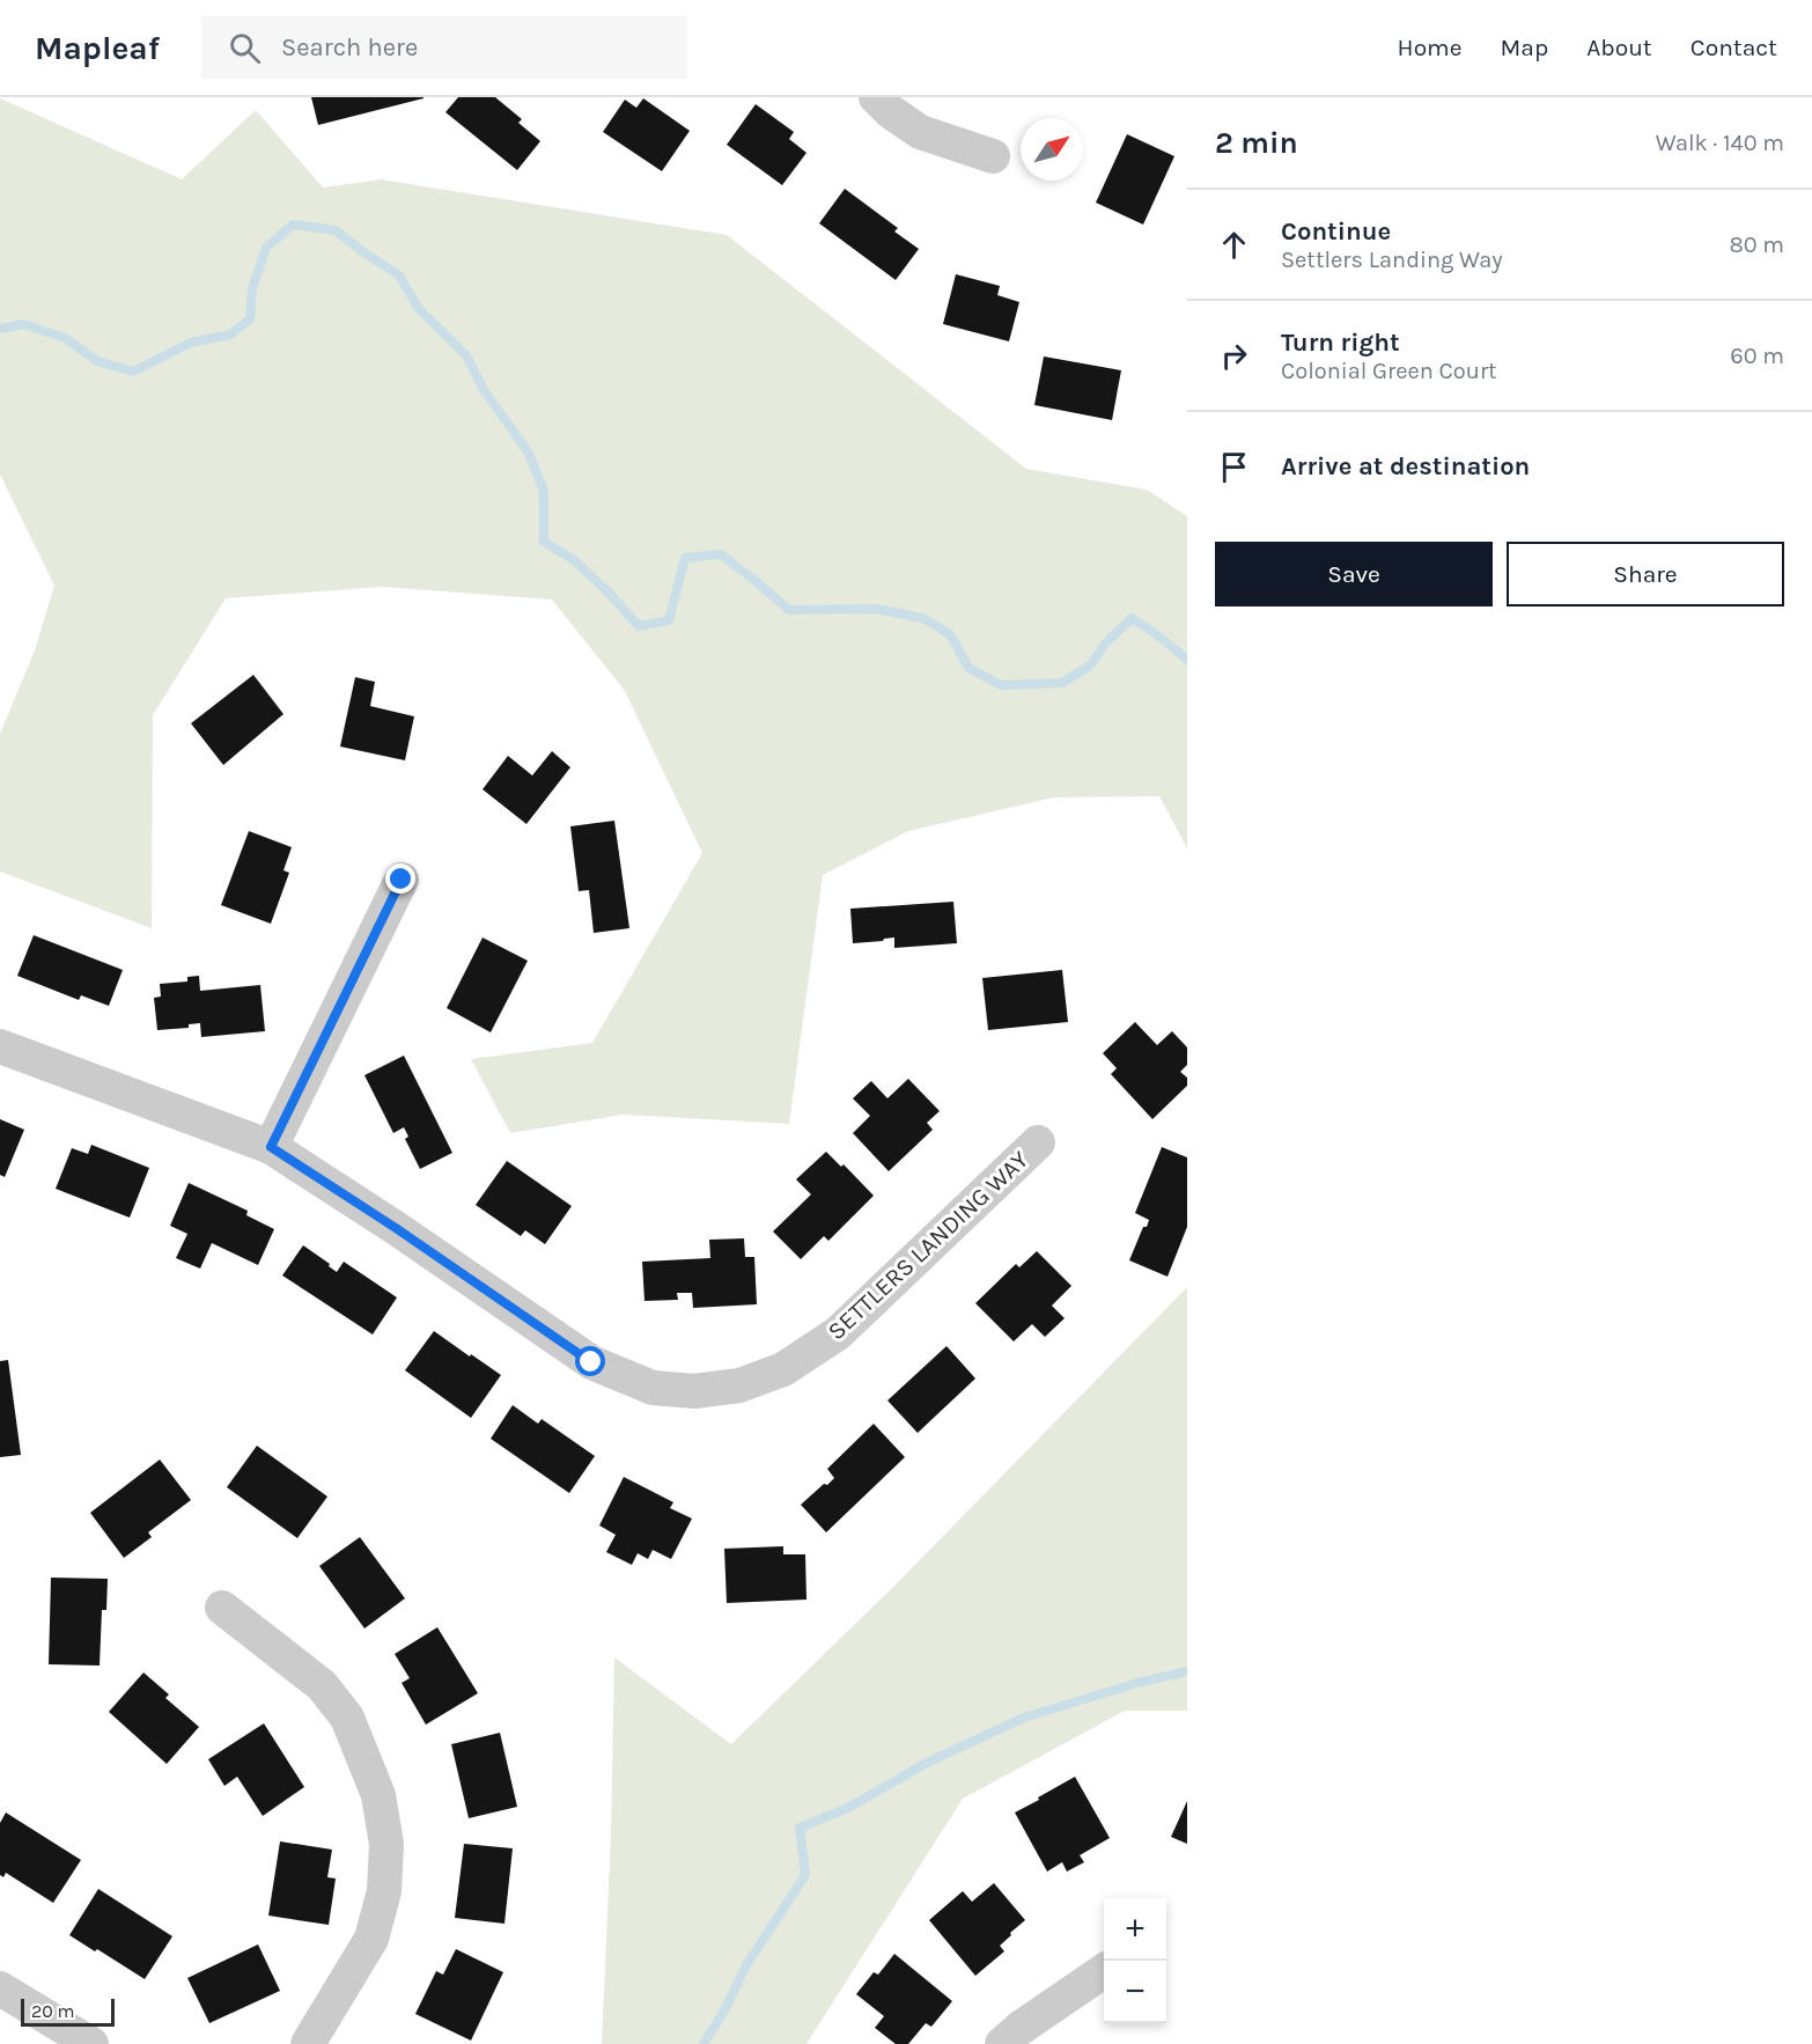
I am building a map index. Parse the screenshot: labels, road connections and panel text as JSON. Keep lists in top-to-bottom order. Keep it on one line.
{"streets":{"street":["SETTLERS LANDING WAY"]},"scale_bar":"20 m","north":"top right","page":{"header":"Mapleaf","search":"Search here","nav":["Home","Map","About","Contact"],"heading":["2 min","Walk · 140 m"],"list":[["Continue","Settlers Landing Way","80 m"],["Turn right","Colonial Green Court","60 m"],"Arrive at destination"],"buttons":["Save","Share"],"map_buttons":["+","−"],"scale":"20 m"}}
